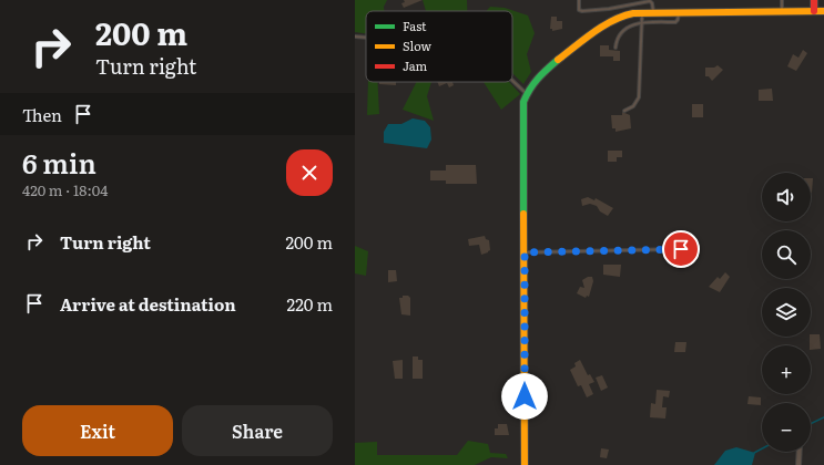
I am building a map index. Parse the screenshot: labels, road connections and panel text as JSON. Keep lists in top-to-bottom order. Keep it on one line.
{"legend":["Fast","Slow","Jam"],"page":{"turn":["200 m","Turn right"],"then":"Then","heading":["6 min","420 m · 18:04"],"map_buttons":["+","−"],"list":[{"name":"Turn right","value":"200 m"},{"name":"Arrive at destination","value":"220 m"}],"buttons":["Exit","Share"]}}
